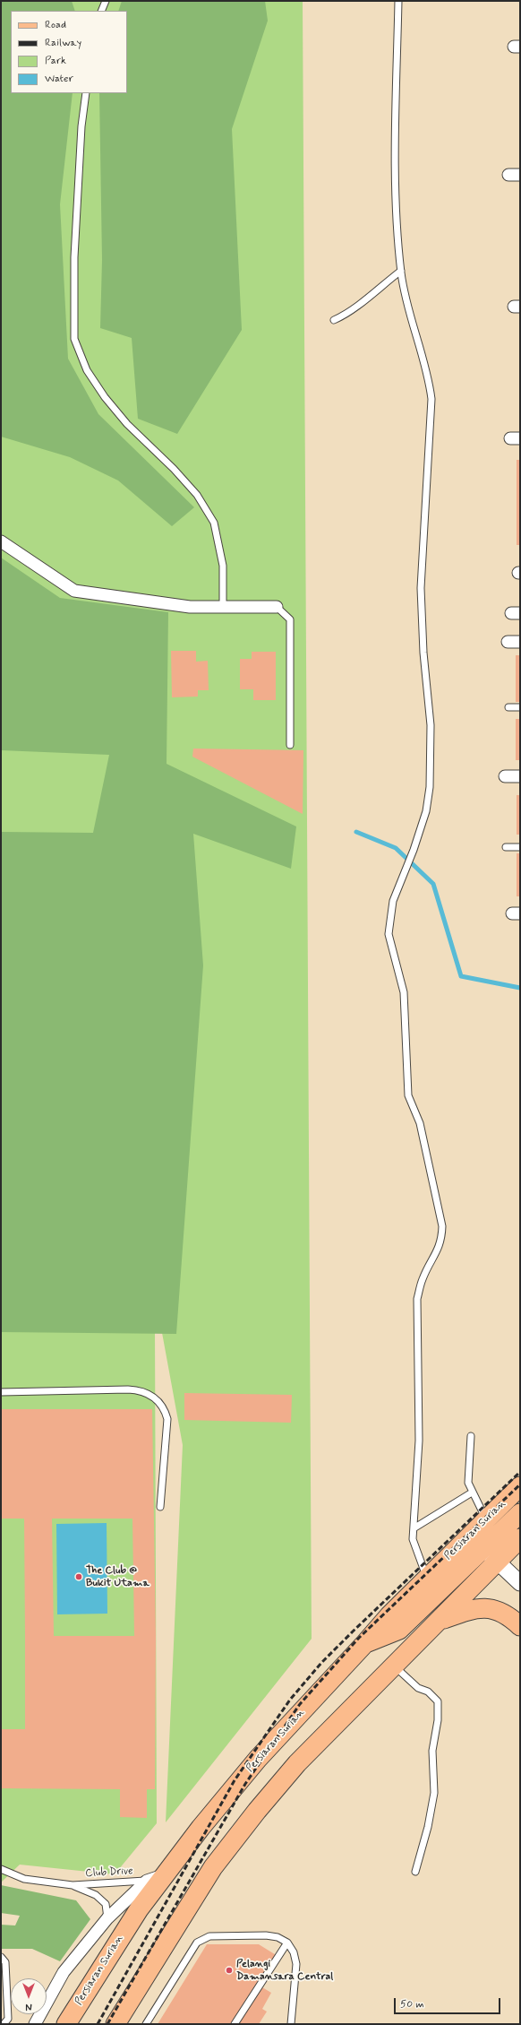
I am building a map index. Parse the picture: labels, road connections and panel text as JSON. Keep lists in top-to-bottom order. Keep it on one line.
{"streets":{"main road":["Persiaran Surian"],"lane":["Club Drive"]},"crossings":[["Persiaran Surian","Club Drive"]],"places":["The Club @ Bukit Utama","Pelangi Damansara Central"],"legend":["Road","Railway","Park","Water"],"scale_bar":"50 m","north":"bottom"}
